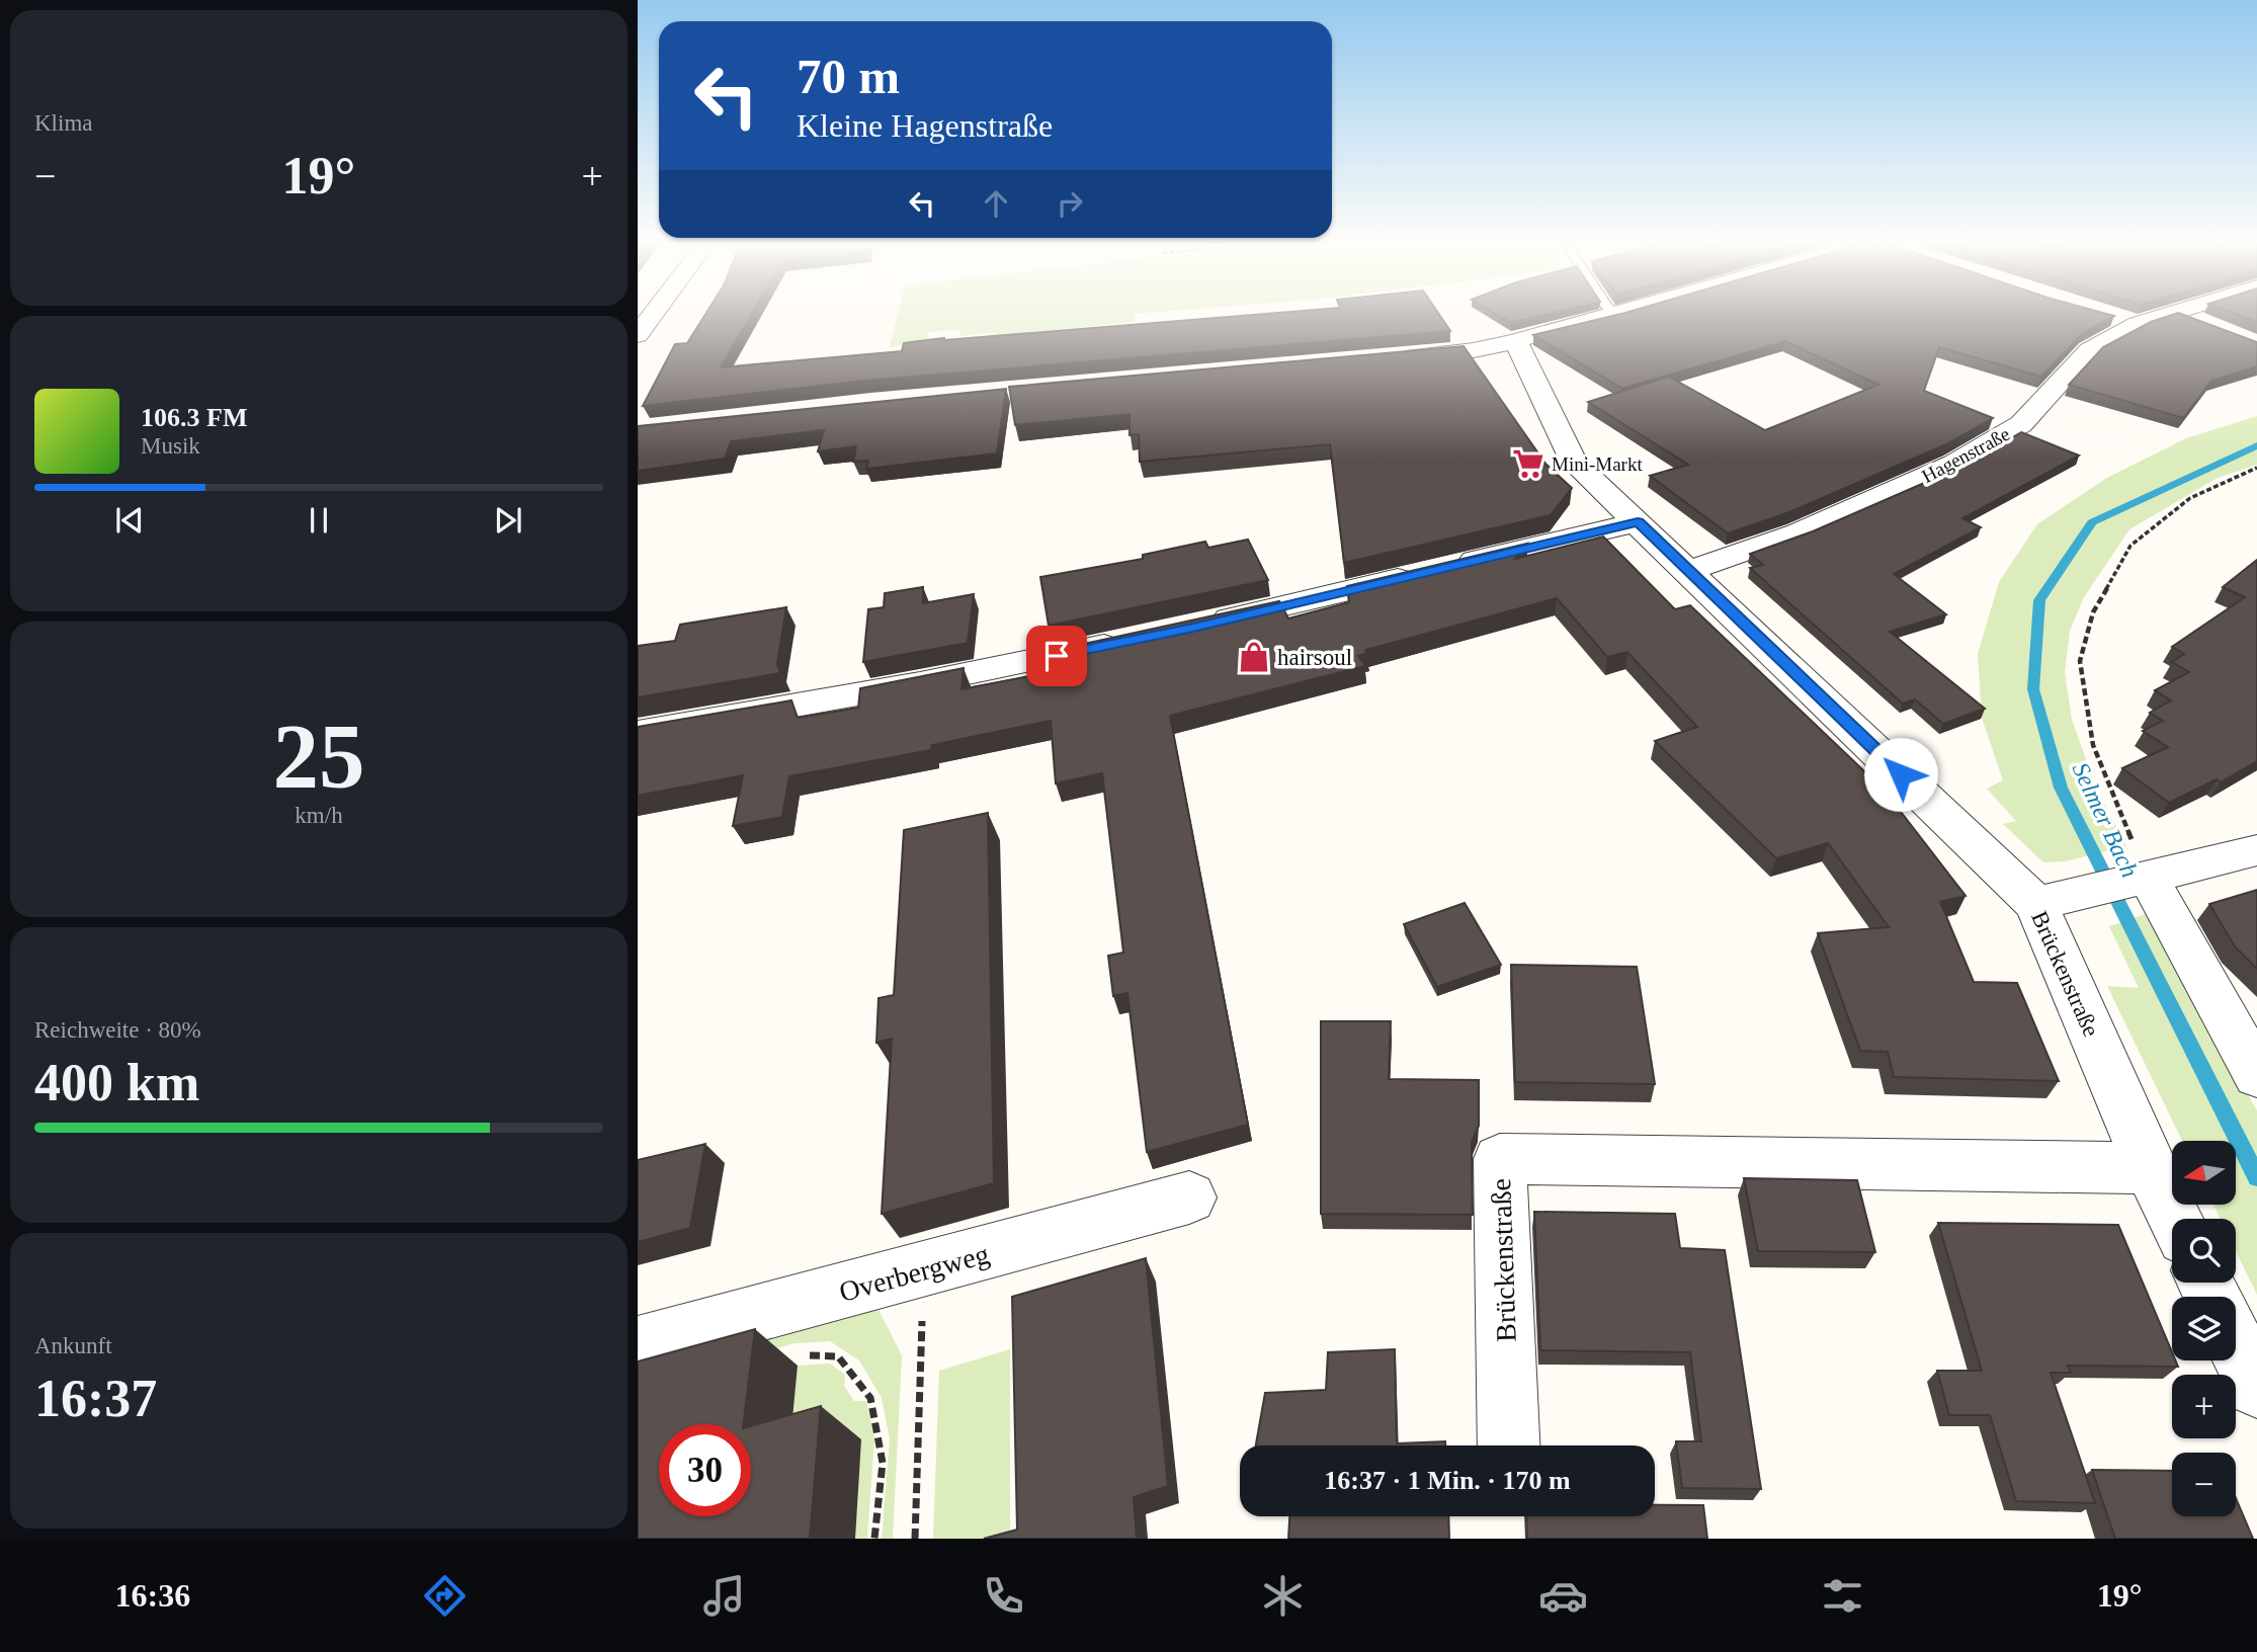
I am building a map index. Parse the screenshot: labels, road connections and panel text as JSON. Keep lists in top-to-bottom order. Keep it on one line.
{"streets":{"street":["Hagenstraße","Brückenstraße","Overbergweg"]},"crossings":[["Hagenstraße","Brückenstraße"]],"water":["Selmer Bach"],"places":{"supermarket":["Mini-Markt"],"shop":["hairsoul"]},"north":"left","page":{"tile":["Klima",["25","km/h"],["Reichweite · 80%","400 km"],["Ankunft","16:37"]],"turn":["70 m","Kleine Hagenstraße"],"heat":["−","19°","+"],"song":["106.3 FM","Musik"],"map_buttons":["+","−"],"limit":"30","trip":"16:37 · 1 Min. · 170 m","tabs":["16:36","19°"]}}
